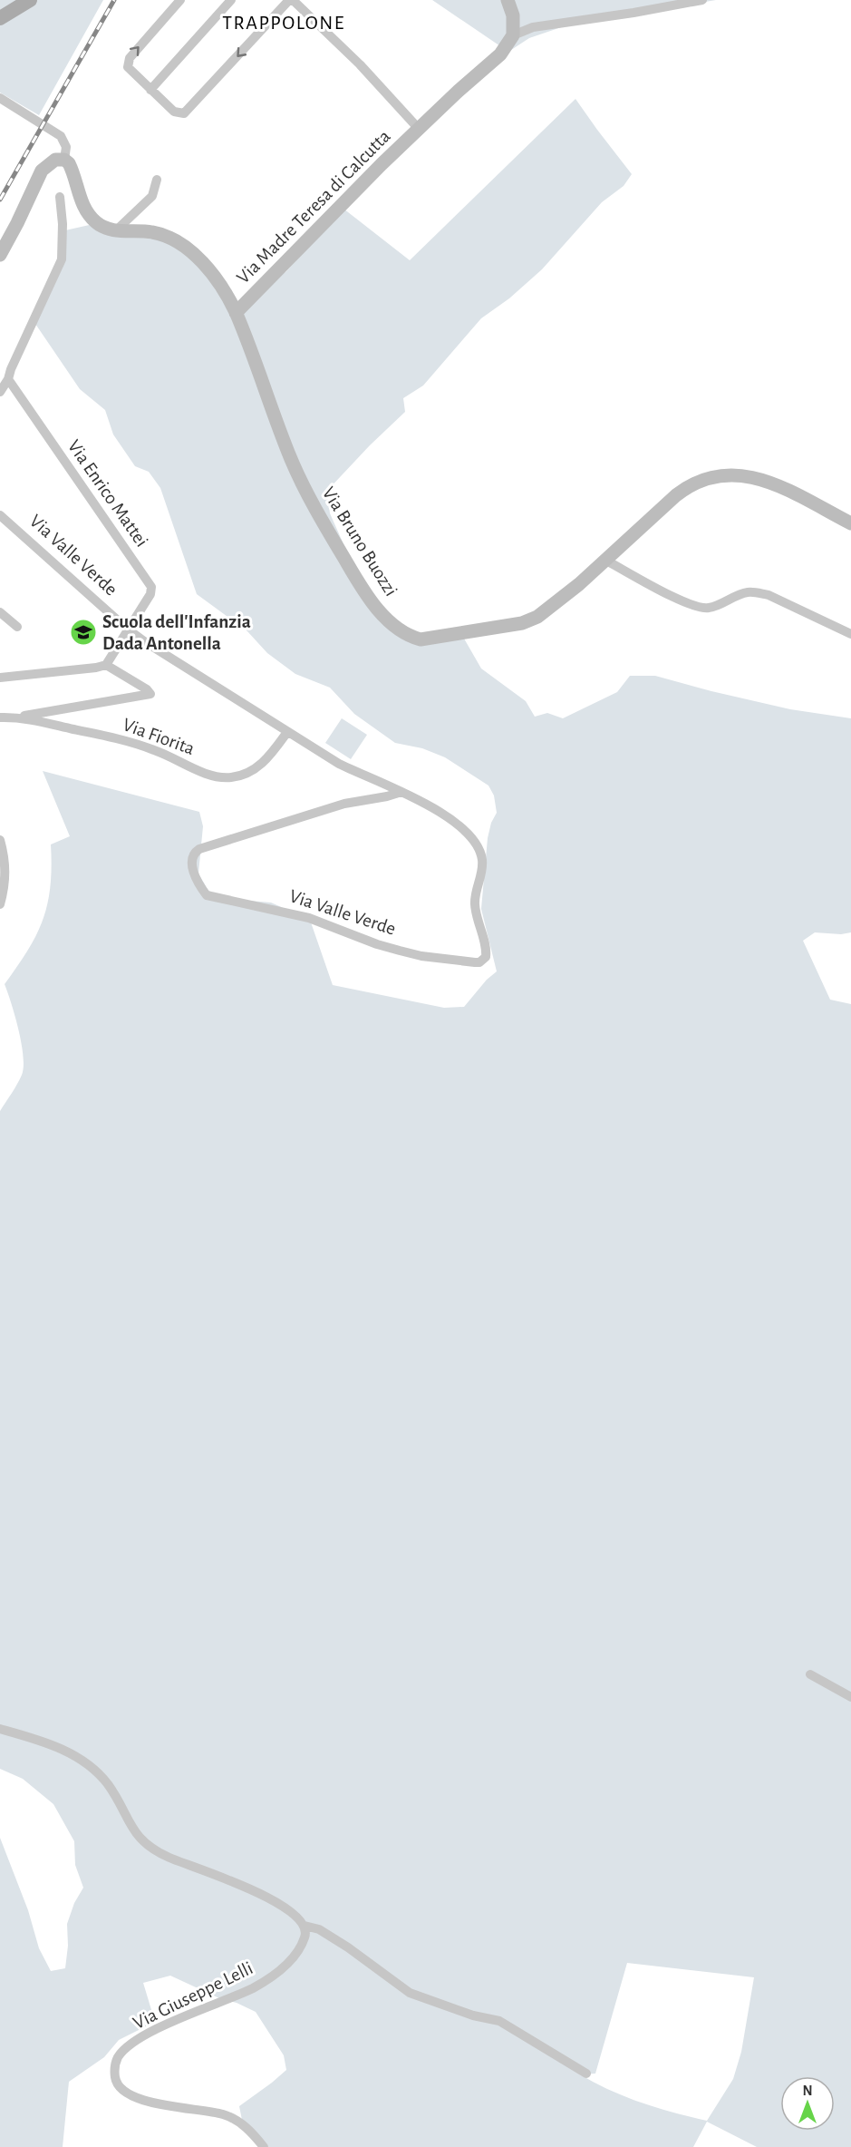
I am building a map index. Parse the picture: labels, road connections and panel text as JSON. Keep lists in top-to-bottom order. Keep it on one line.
{"streets":{"street":["Via Madre Teresa di Calcutta","Via Enrico Mattei","Via Bruno Buozzi","Via Valle Verde","Via Fiorita","Via Giuseppe Lelli"]},"crossings":[["Via Madre Teresa di Calcutta","Via Bruno Buozzi"],["Via Enrico Mattei","Via Valle Verde"],["Via Valle Verde","Via Fiorita"]],"districts":["TRAPPOLONE"],"places":{"school or university":["Scuola dell'Infanzia Dada Antonella"]},"north":"top"}
